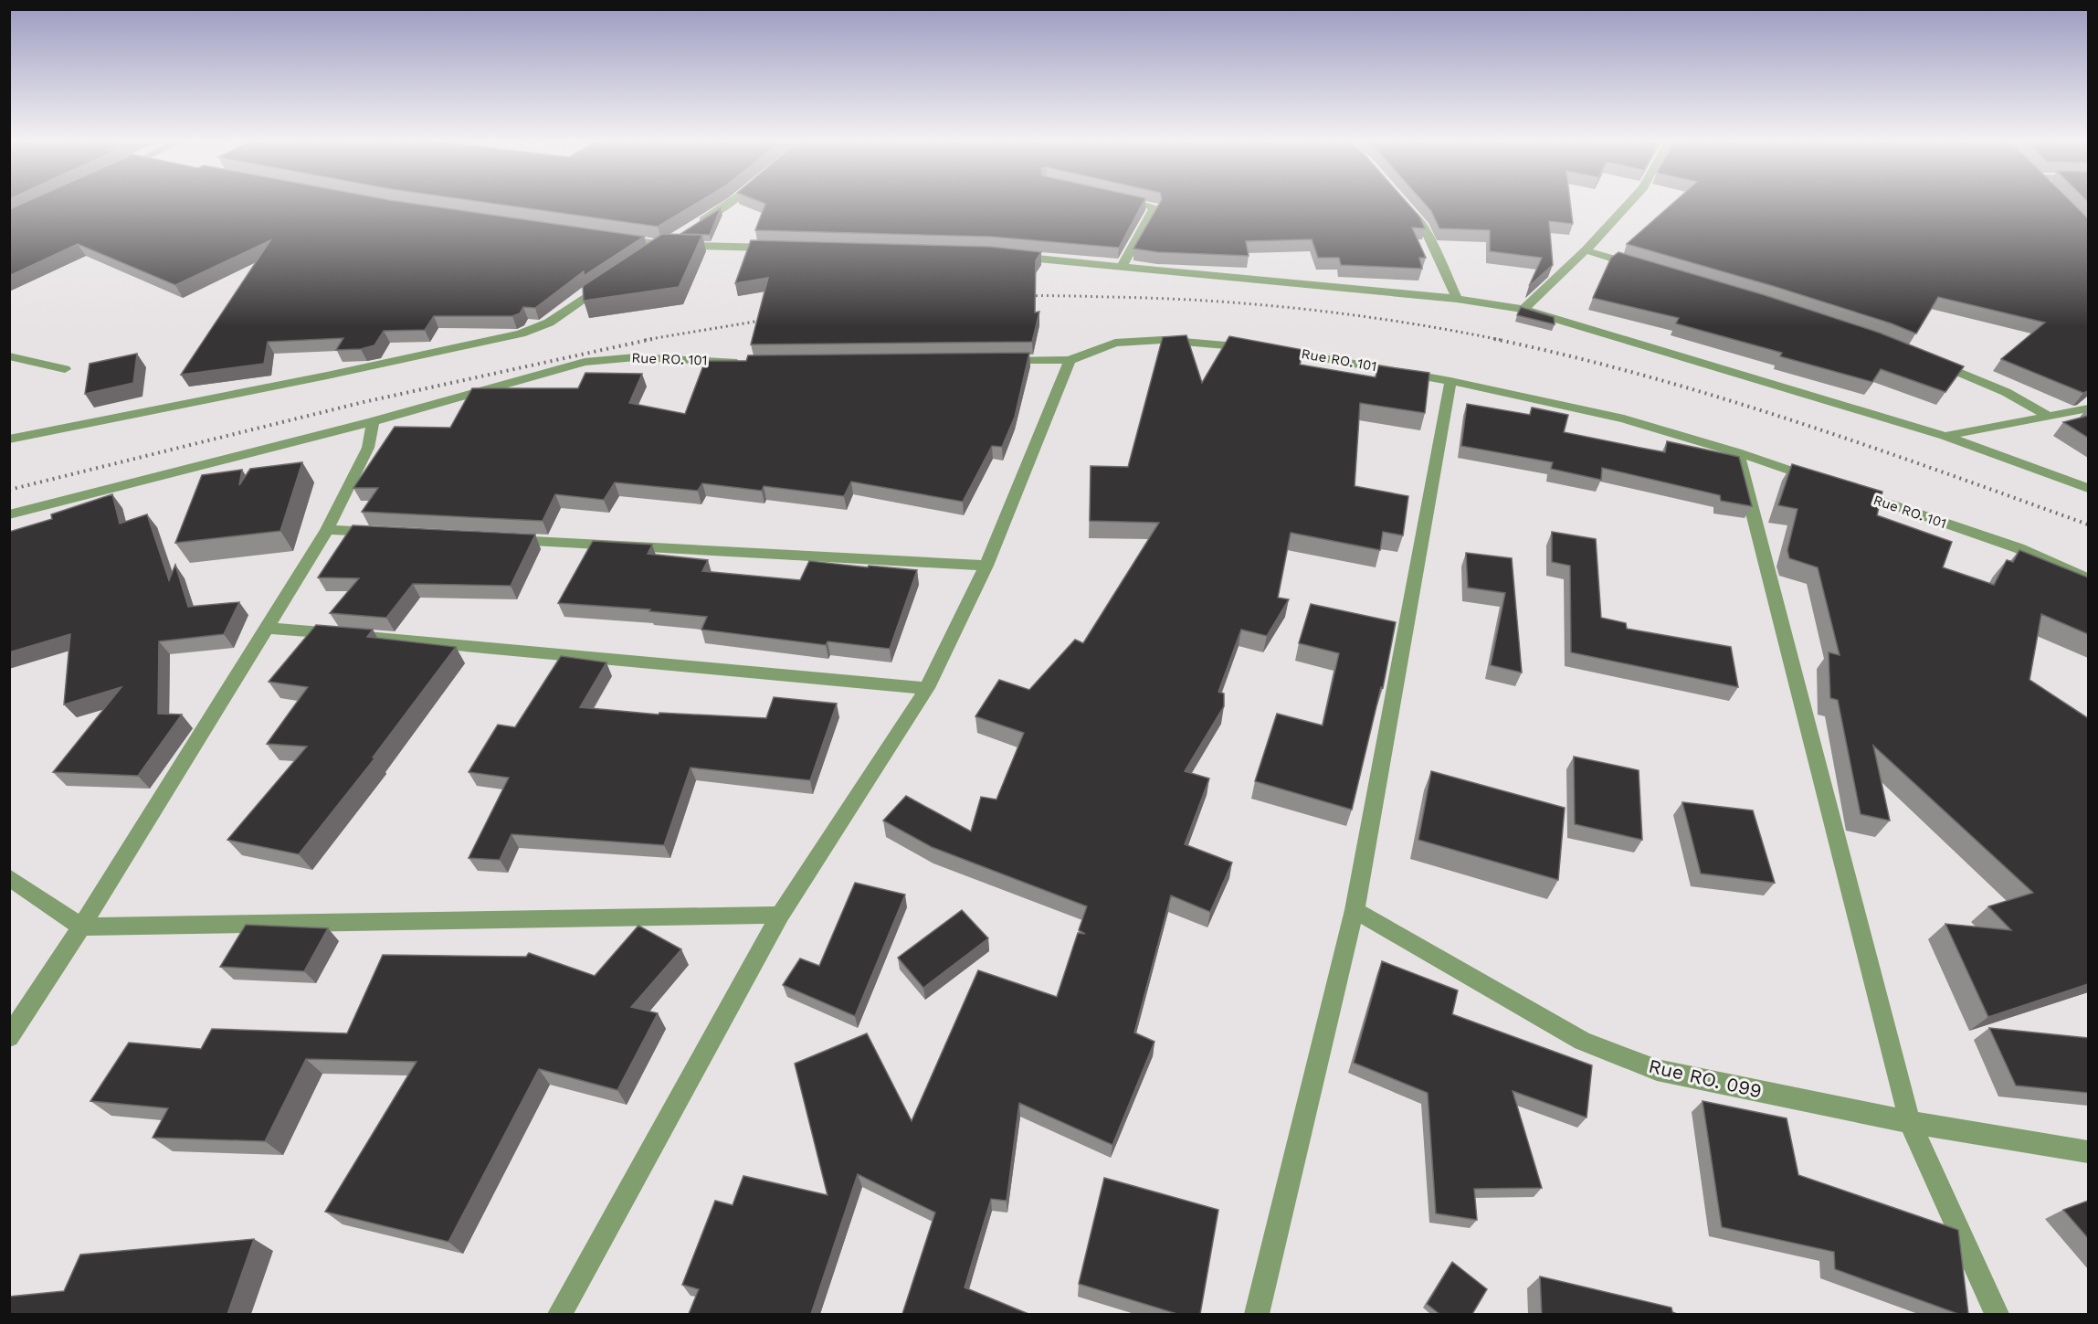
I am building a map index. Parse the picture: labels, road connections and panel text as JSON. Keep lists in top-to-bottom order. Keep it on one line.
{"streets":{"street":["Rue RO. 101","Rue RO. 099"]}}
